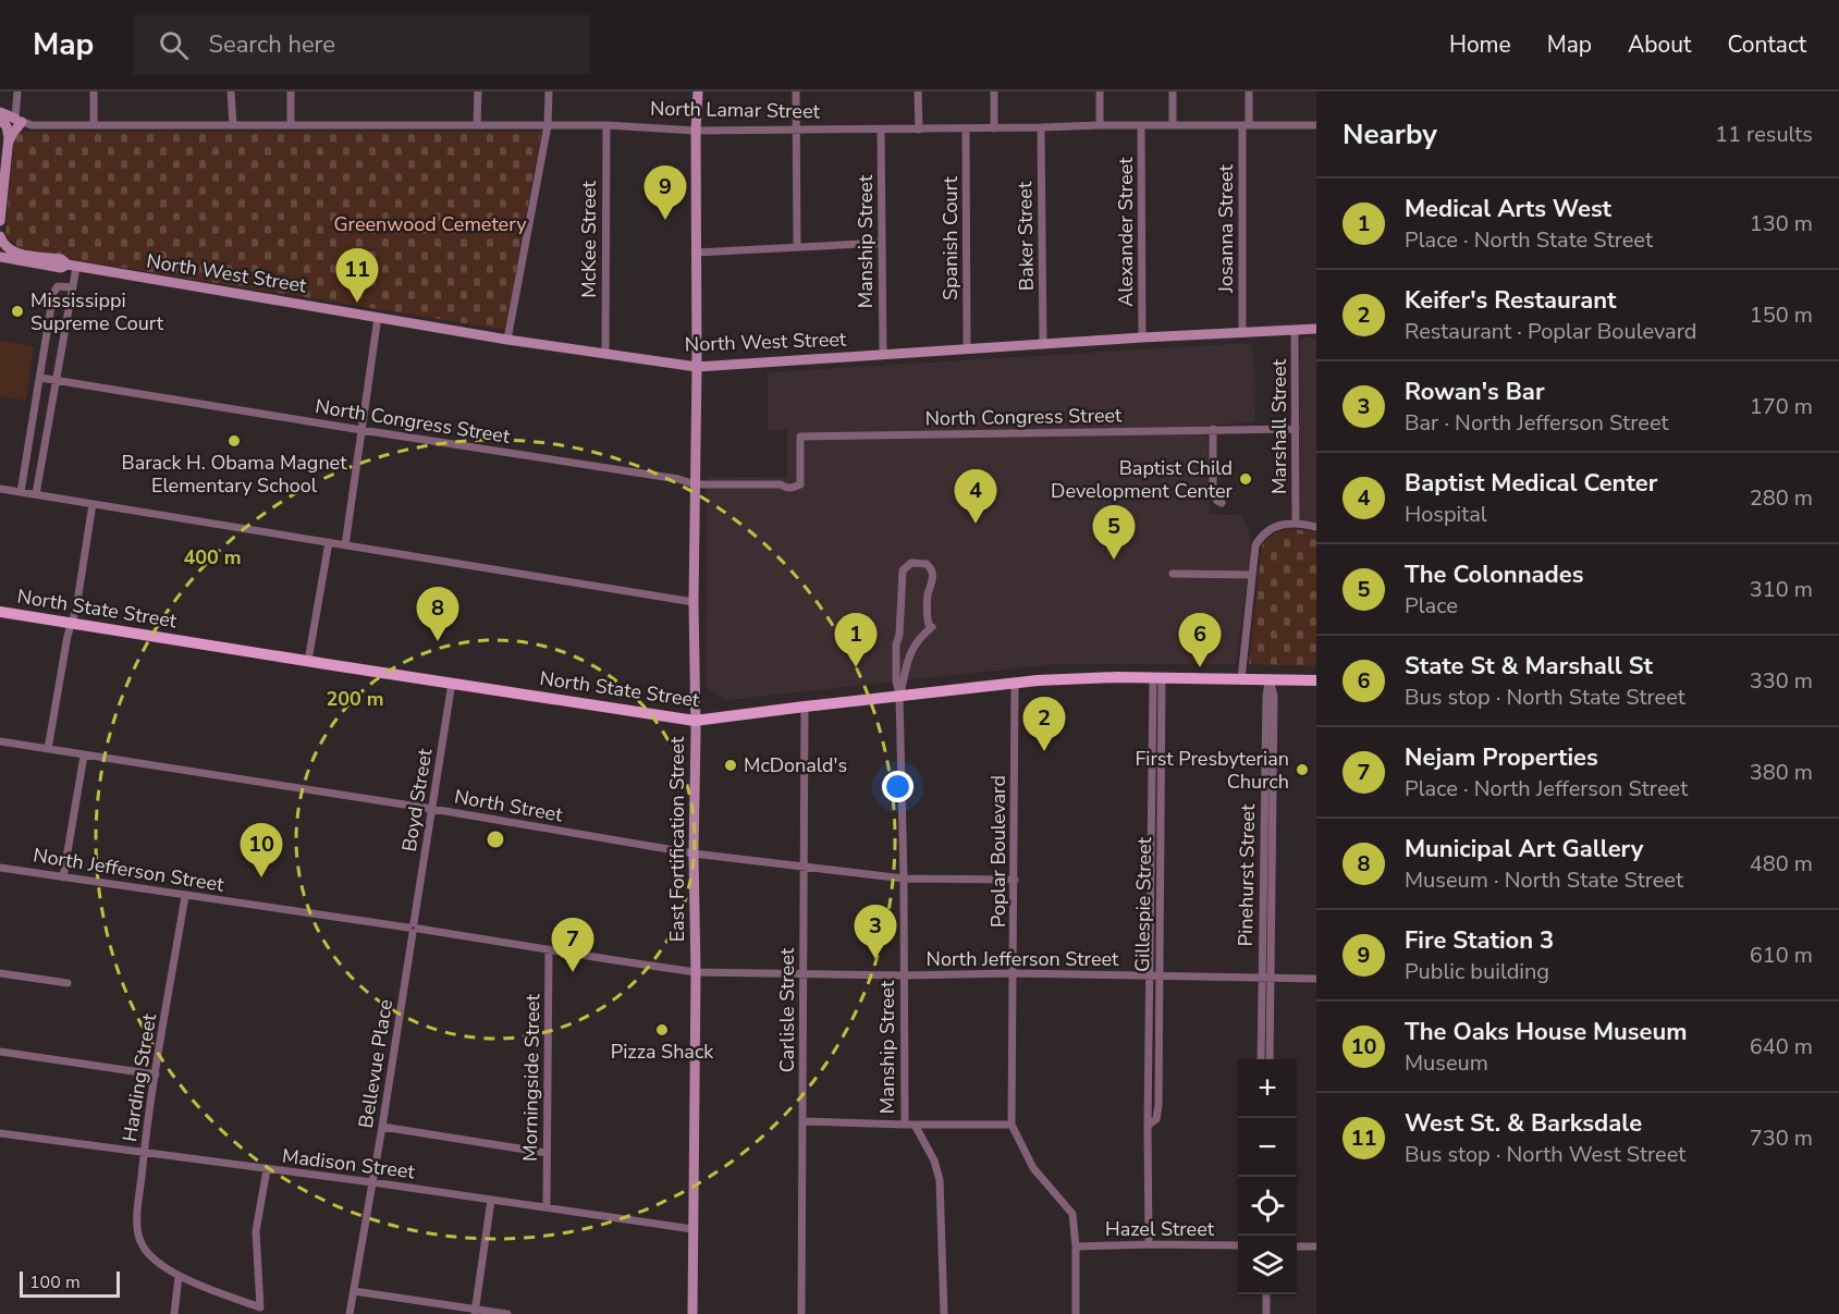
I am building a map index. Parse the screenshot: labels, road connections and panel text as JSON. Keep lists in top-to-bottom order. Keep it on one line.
{"streets":{"main road":["North State Street"],"street":["North Lamar Street","Josanna Street","Alexander Street","Baker Street","Spanish Court","McKee Street","Manship Street","North West Street","North Congress Street","Marshall Street","Boyd Street","North Street","East Fortification Street","Poplar Boulevard","North Jefferson Street","Pinehurst Street","Gillespie Street","Carlisle Street","Bellevue Place","Harding Street","Morningside Street","Madison Street","Hazel Street"]},"crossings":[["North Lamar Street","Josanna Street"],["North Lamar Street","Alexander Street"],["North Lamar Street","Baker Street"],["North Lamar Street","Spanish Court"],["North Lamar Street","McKee Street"],["North Lamar Street","Manship Street"],["North Lamar Street","East Fortification Street"],["Josanna Street","North West Street"],["Alexander Street","North West Street"],["Baker Street","North West Street"],["Spanish Court","North West Street"],["McKee Street","North West Street"],["Manship Street","North West Street"],["Manship Street","North State Street"],["Manship Street","North Street"],["Manship Street","North Jefferson Street"],["North West Street","Marshall Street"],["North West Street","East Fortification Street"],["North Congress Street","Marshall Street"],["North Congress Street","East Fortification Street"],["Marshall Street","North State Street"],["North State Street","Boyd Street"],["North State Street","East Fortification Street"],["North State Street","Poplar Boulevard"],["North State Street","Pinehurst Street"],["North State Street","Gillespie Street"],["North State Street","Carlisle Street"],["Boyd Street","North Street"],["Boyd Street","North Jefferson Street"],["Boyd Street","Bellevue Place"],["North Street","East Fortification Street"],["North Street","Poplar Boulevard"],["North Street","Carlisle Street"],["East Fortification Street","North Jefferson Street"],["East Fortification Street","Madison Street"],["Poplar Boulevard","North Jefferson Street"],["Poplar Boulevard","Hazel Street"],["North Jefferson Street","Pinehurst Street"],["North Jefferson Street","Gillespie Street"],["North Jefferson Street","Carlisle Street"],["North Jefferson Street","Bellevue Place"],["North Jefferson Street","Harding Street"],["North Jefferson Street","Morningside Street"],["Gillespie Street","Hazel Street"],["Bellevue Place","Madison Street"],["Harding Street","Madison Street"],["Morningside Street","Madison Street"]],"parks":["Greenwood Cemetery"],"places":["Mississippi Supreme Court","Barack H. Obama Magnet Elementary School","Baptist Child Development Center","McDonald's","First Presbyterian Church","Pizza Shack"],"scale_bar":"100 m","page":{"header":"Map","search":"Search here","nav":["Home","Map","About","Contact"],"heading":["Nearby","11 results"],"pins":["9","11","4","5","8","1","6","2","10","3","7"],"list":[{"mark":"1","name":"Medical Arts West","note":"Place · North State Street","value":"130 m"},{"mark":"2","name":"Keifer's Restaurant","note":"Restaurant · Poplar Boulevard","value":"150 m"},{"mark":"3","name":"Rowan's Bar","note":"Bar · North Jefferson Street","value":"170 m"},{"mark":"4","name":"Baptist Medical Center","note":"Hospital","value":"280 m"},{"mark":"5","name":"The Colonnades","note":"Place","value":"310 m"},{"mark":"6","name":"State St & Marshall St","note":"Bus stop · North State Street","value":"330 m"},{"mark":"7","name":"Nejam Properties","note":"Place · North Jefferson Street","value":"380 m"},{"mark":"8","name":"Municipal Art Gallery","note":"Museum · North State Street","value":"480 m"},{"mark":"9","name":"Fire Station 3","note":"Public building","value":"610 m"},{"mark":"10","name":"The Oaks House Museum","note":"Museum","value":"640 m"},{"mark":"11","name":"West St. & Barksdale","note":"Bus stop · North West Street","value":"730 m"}],"map_buttons":["+","−"],"scale":"100 m"},"rings":["400 m","200 m"]}
